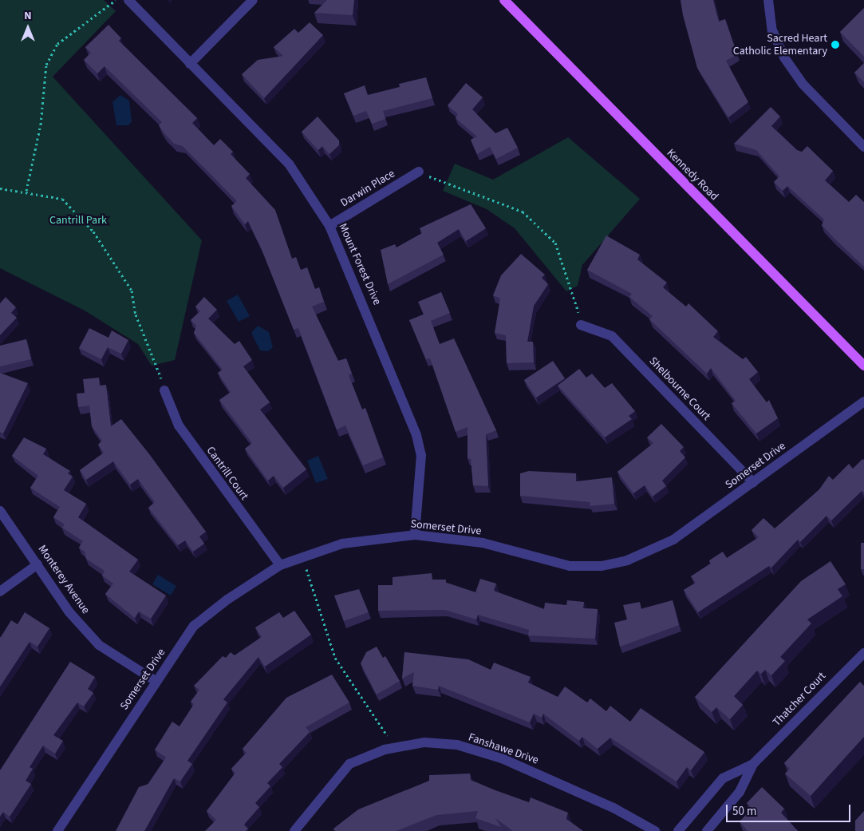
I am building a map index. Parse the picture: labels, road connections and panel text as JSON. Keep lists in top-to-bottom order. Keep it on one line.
{"streets":{"main road":["Kennedy Road"],"street":["Darwin Place","Mount Forest Drive","Shelbourne Court","Somerset Drive","Cantrill Court","Monterey Avenue","Thatcher Court","Fanshawe Drive"]},"crossings":[["Darwin Place","Mount Forest Drive"],["Mount Forest Drive","Somerset Drive"],["Shelbourne Court","Somerset Drive"],["Somerset Drive","Cantrill Court"],["Somerset Drive","Monterey Avenue"]],"parks":["Cantrill Park"],"places":["Sacred Heart Catholic Elementary"],"scale_bar":"50 m","north":"top"}
